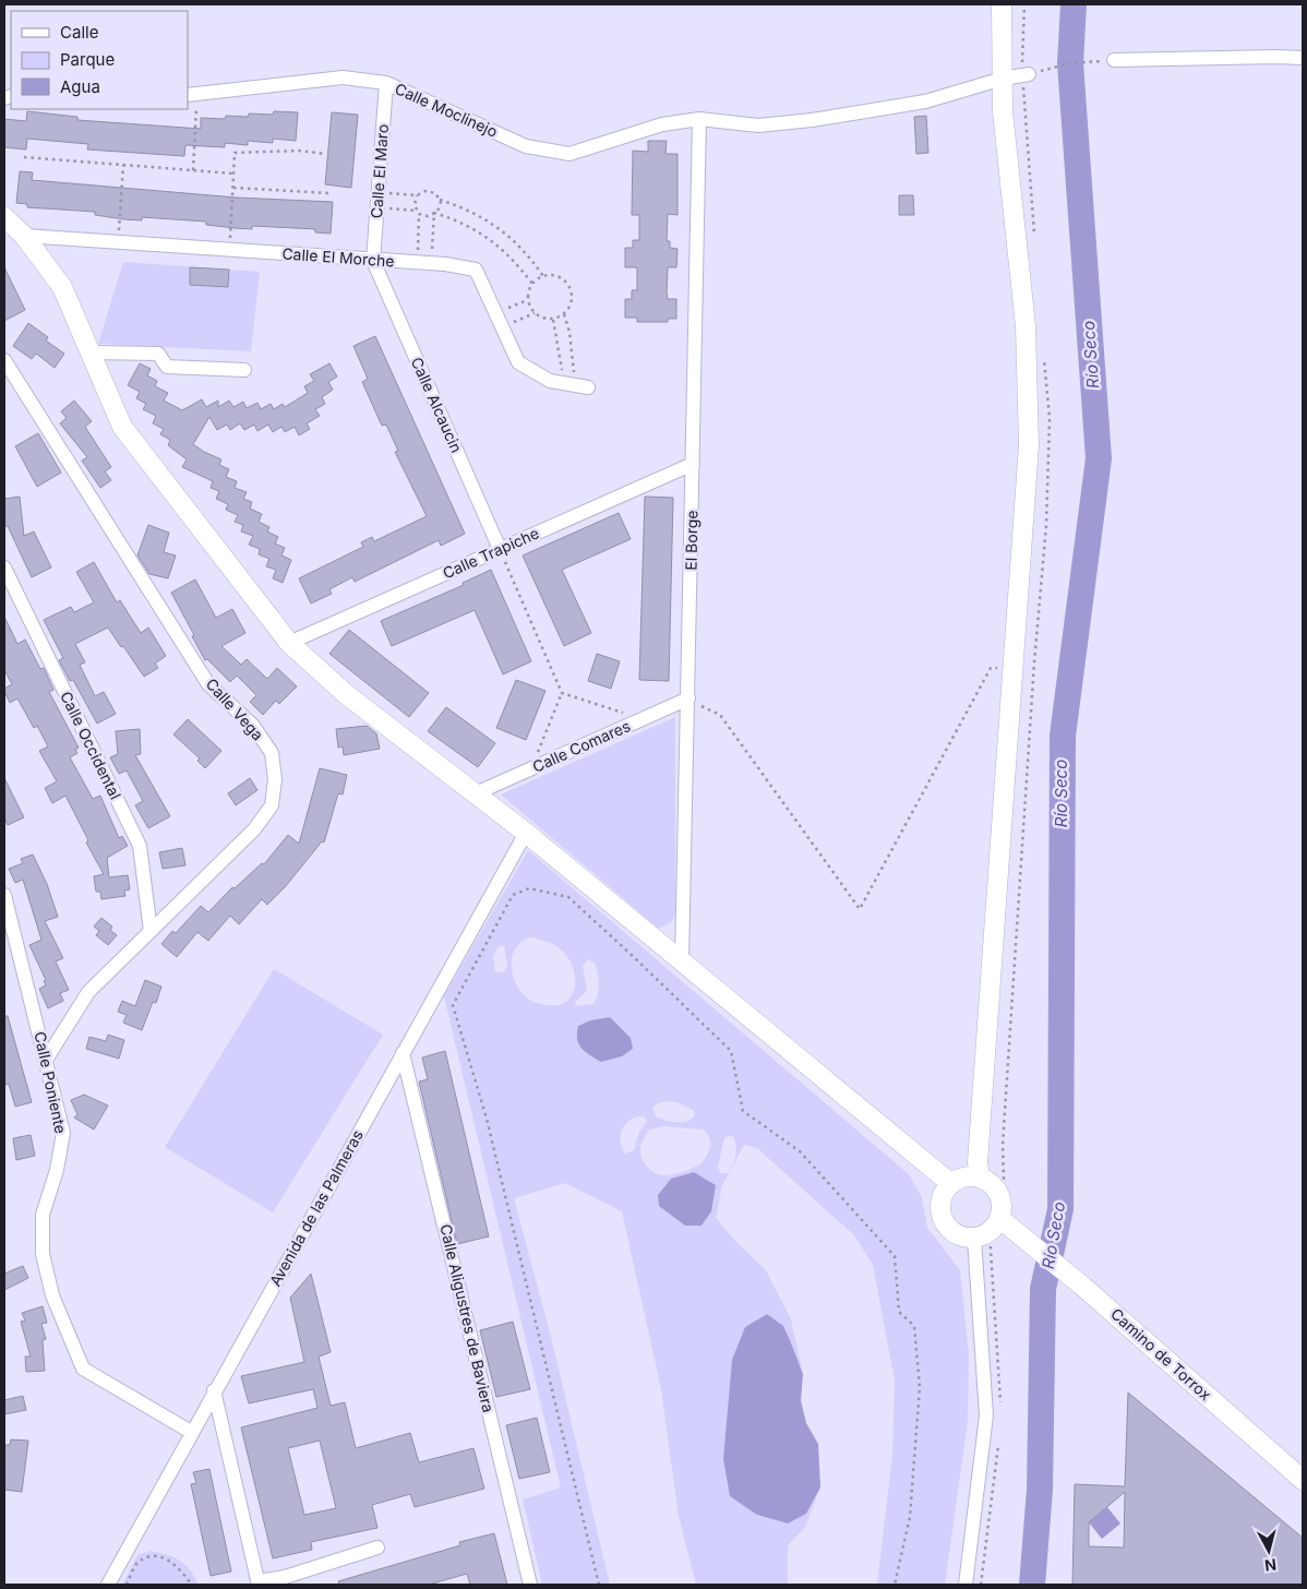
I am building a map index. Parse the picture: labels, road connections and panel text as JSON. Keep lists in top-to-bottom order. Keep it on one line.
{"streets":{"street":["Calle Moclinejo","Calle El Maro","Calle El Morche","Calle Alcaucin","El Borge","Calle Trapiche","Calle Vega","Calle Occidental","Calle Comares","Calle Poniente","Avenida de las Palmeras","Calle Aligustres de Baviera","Camino de Torrox"]},"crossings":[["Calle Moclinejo","Calle El Maro"],["Calle Moclinejo","El Borge"],["Calle El Maro","Calle El Morche"],["Calle El Maro","Calle Alcaucin"],["Calle El Morche","Calle Alcaucin"],["Calle Alcaucin","Calle Trapiche"],["El Borge","Calle Trapiche"],["El Borge","Calle Comares"],["Calle Vega","Calle Occidental"],["Calle Vega","Calle Poniente"],["Calle Poniente","Avenida de las Palmeras"],["Avenida de las Palmeras","Calle Aligustres de Baviera"]],"water":["Río Seco"],"legend":["Calle","Parque","Agua"],"north":"bottom"}
